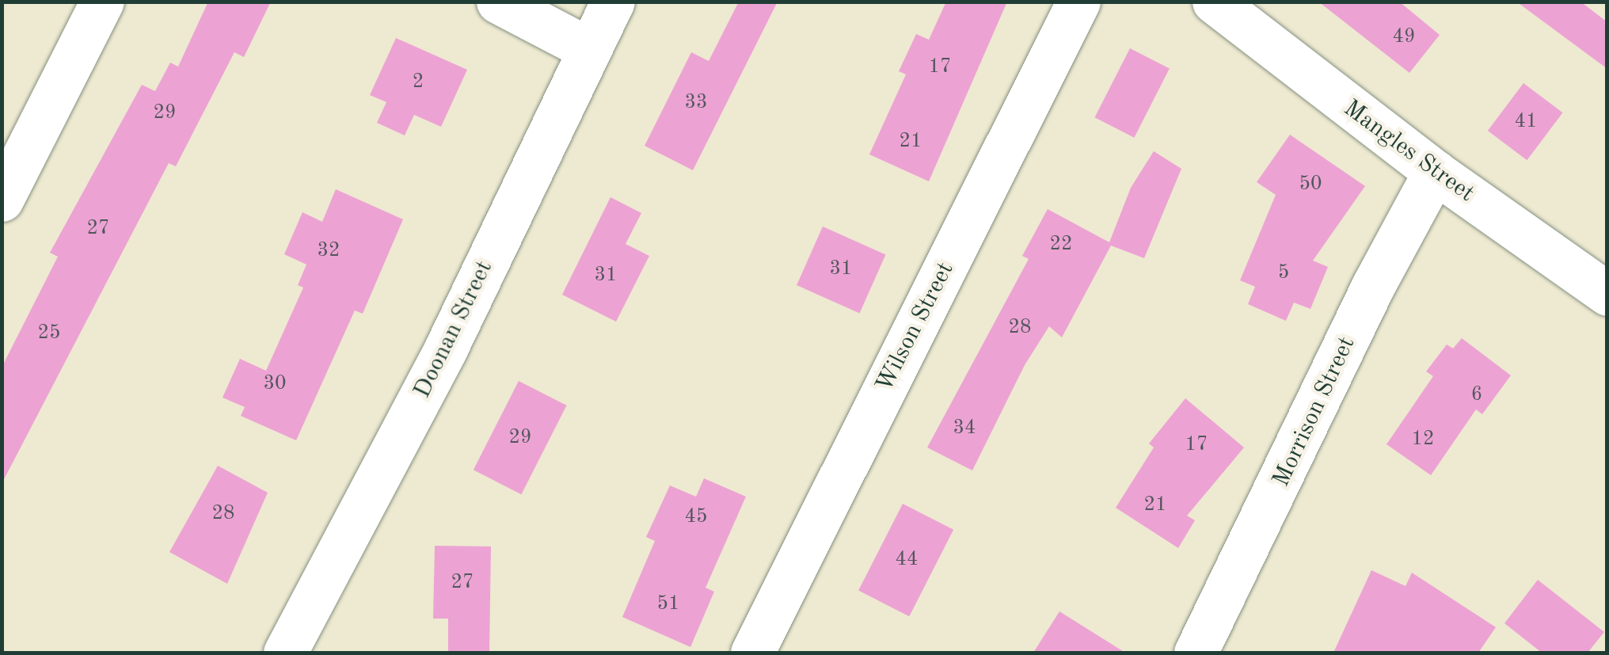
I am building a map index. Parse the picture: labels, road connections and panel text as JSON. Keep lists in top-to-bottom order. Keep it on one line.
{"streets":{"street":["Mangles Street","Wilson Street","Doonan Street","Morrison Street"]},"crossings":[["Mangles Street","Morrison Street"]],"house_numbers":["49","17","2","33","29","41","21","50","27","22","32","31","5","31","28","25","30","6","34","29","12","17","21","28","45","44","27","51"]}
